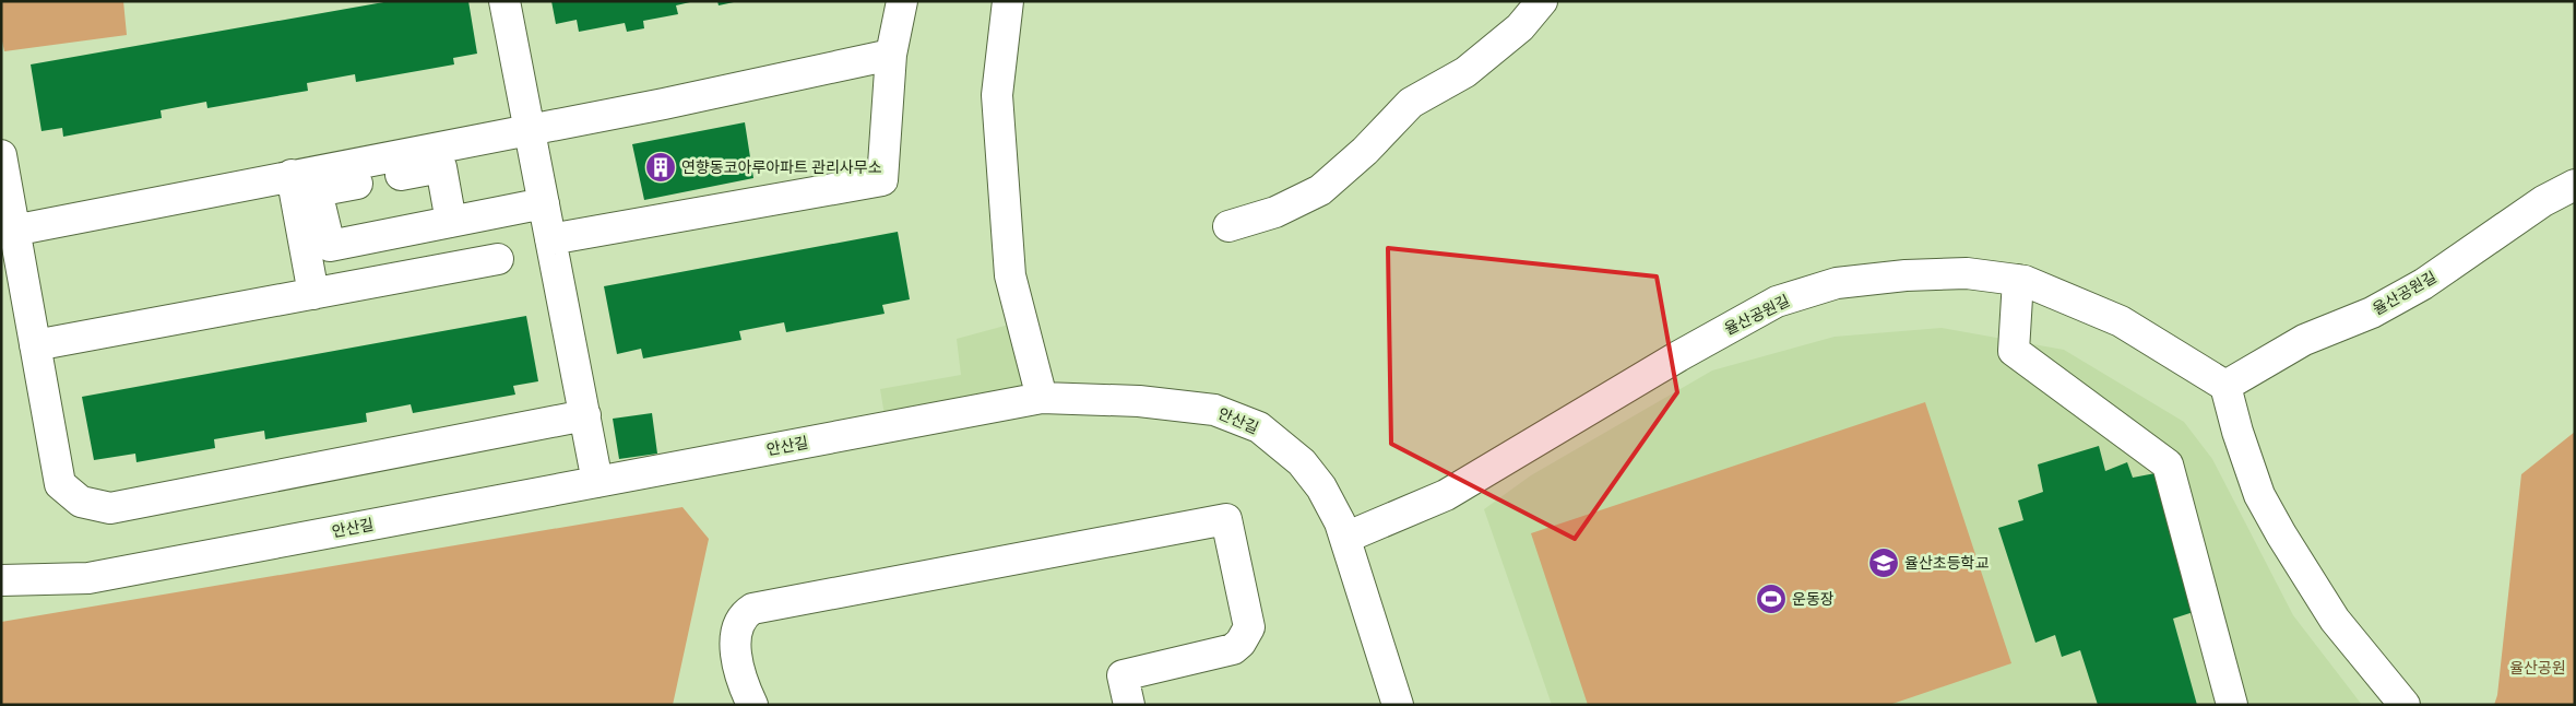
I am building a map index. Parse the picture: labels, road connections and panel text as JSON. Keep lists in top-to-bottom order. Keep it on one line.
{"streets":{"street":["율산공원길","안산길"]},"crossings":[["율산공원길","안산길"]],"parks":["율산공원"],"places":{"building":["연향동코아루아파트 관리사무소"],"school or university":["율산초등학교"],"sports":["운동장"]}}
